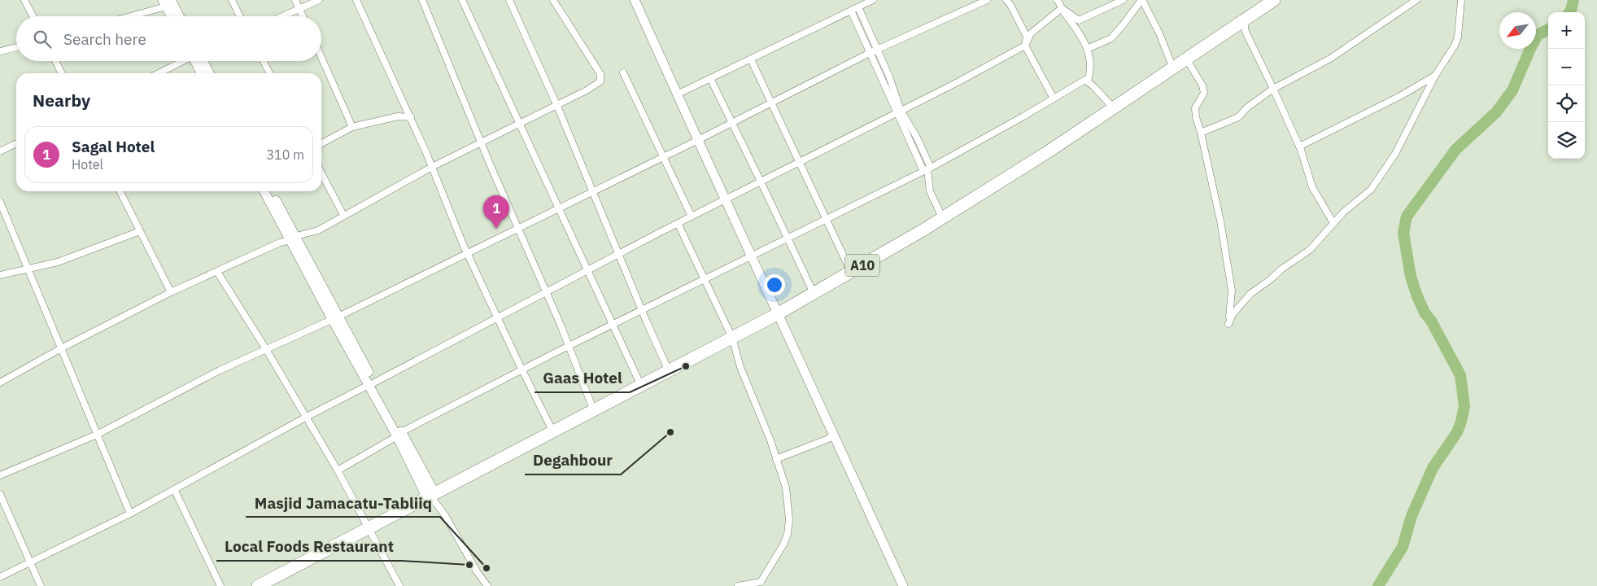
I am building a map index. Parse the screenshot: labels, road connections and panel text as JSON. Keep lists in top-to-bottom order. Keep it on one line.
{"streets":{"highway":["A10"]},"places":["Gaas Hotel","Degahbour","Local Foods Restaurant","Masjid Jamacatu-Tabliiq"],"north":"bottom left","page":{"map_buttons":["+","−"],"search":"Search here","heading":"Nearby","list":[{"mark":"1","name":"Sagal Hotel","note":"Hotel","value":"310 m"}],"pins":"1"}}
